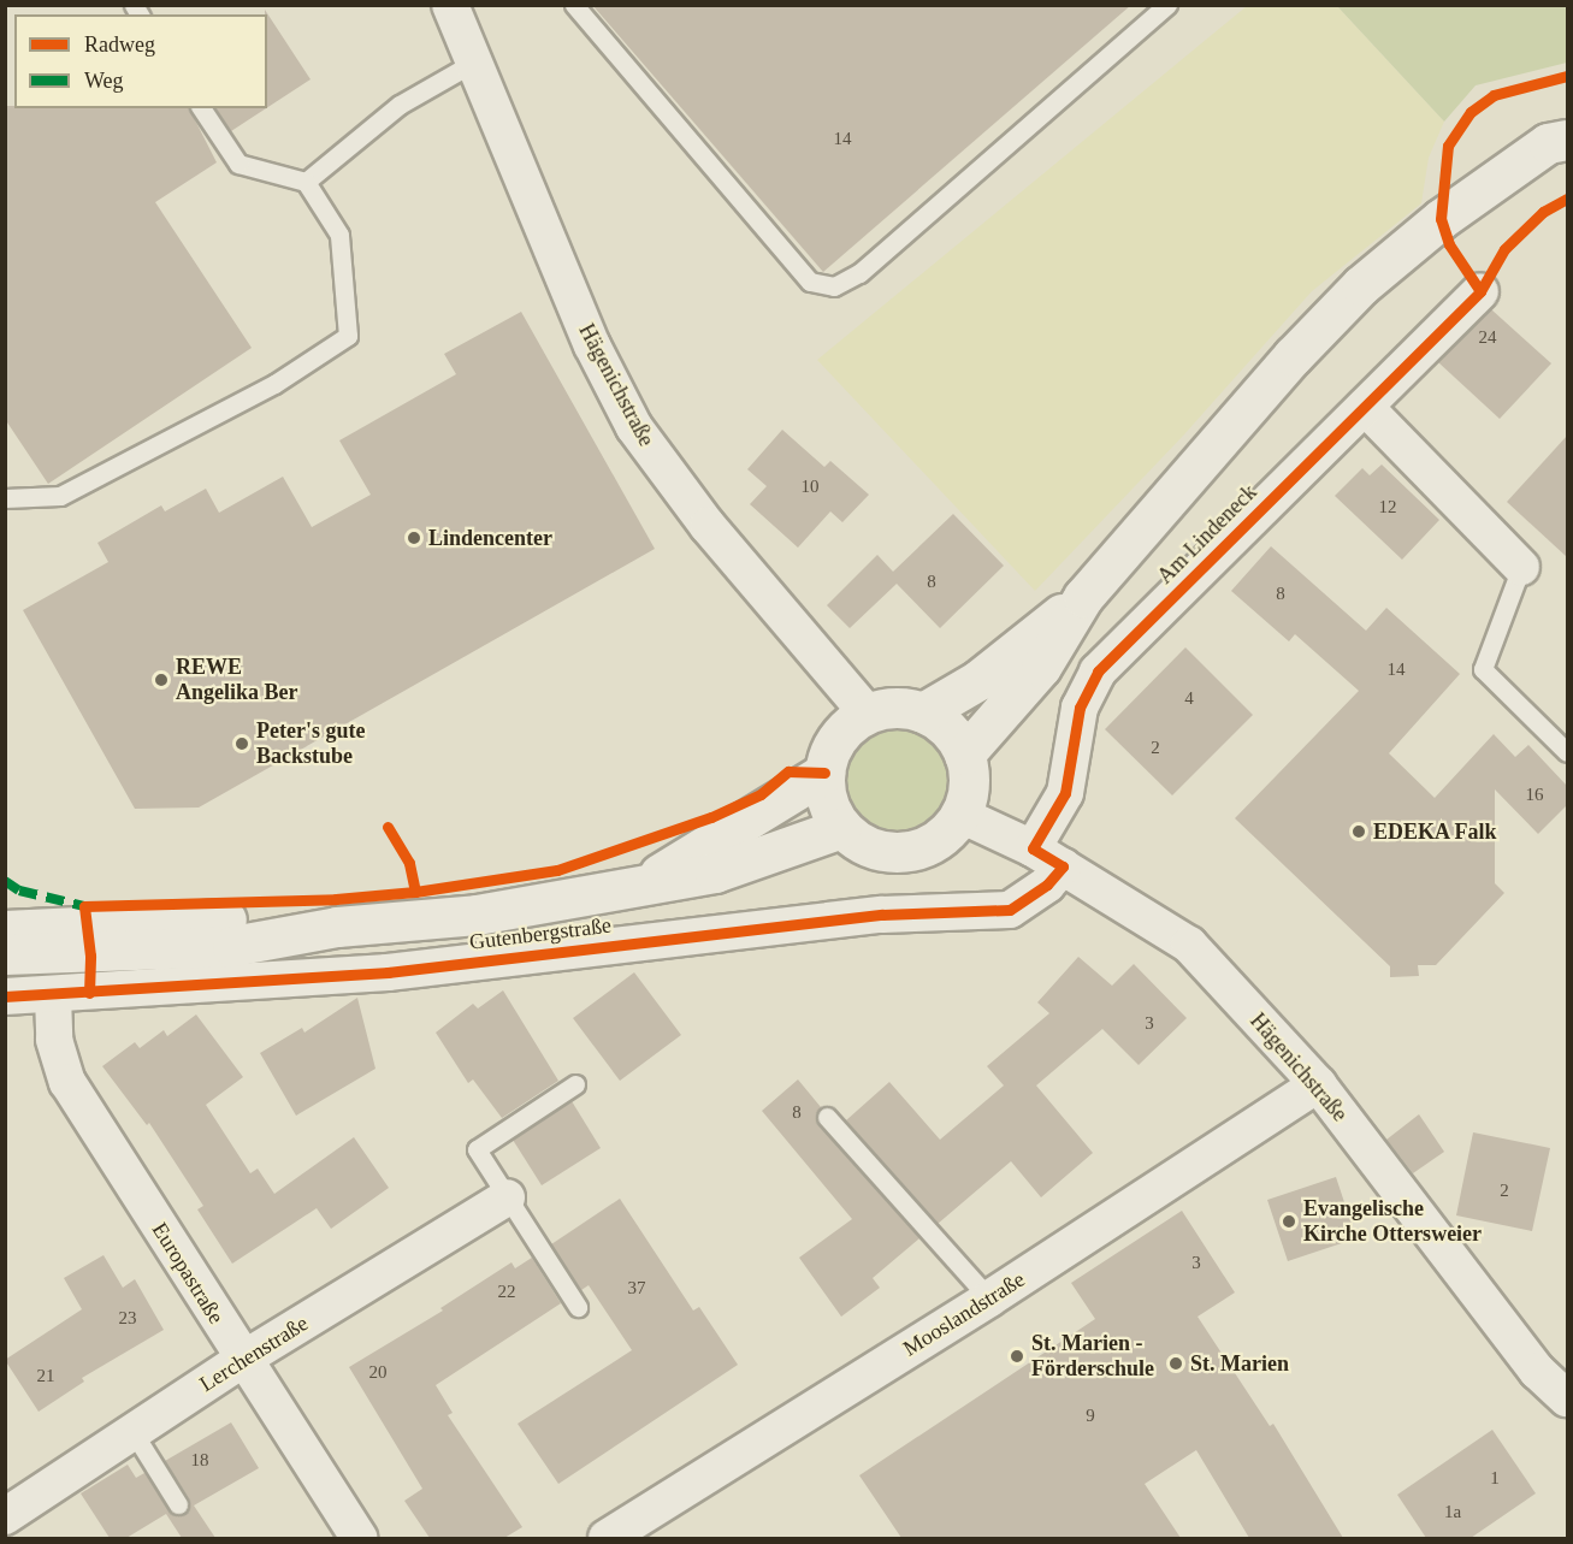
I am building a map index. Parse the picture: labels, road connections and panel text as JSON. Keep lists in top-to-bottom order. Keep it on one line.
{"streets":{"street":["Hägenichstraße","Am Lindeneck","Gutenbergstraße","Europastraße","Mooslandstraße","Lerchenstraße"]},"crossings":[["Hägenichstraße","Am Lindeneck"],["Hägenichstraße","Gutenbergstraße"],["Hägenichstraße","Mooslandstraße"],["Gutenbergstraße","Europastraße"],["Europastraße","Lerchenstraße"]],"places":["Lindencenter","REWE Angelika Ber","Peter's gute Backstube","EDEKA Falk","Evangelische Kirche Ottersweier","St. Marien - Förderschule","St. Marien"],"house_numbers":["14","24","10","12","8","8","14","4","2","16","3","8","2","3","37","22","23","20","21","9","18","1","1a"],"legend":["Radweg","Weg"]}
